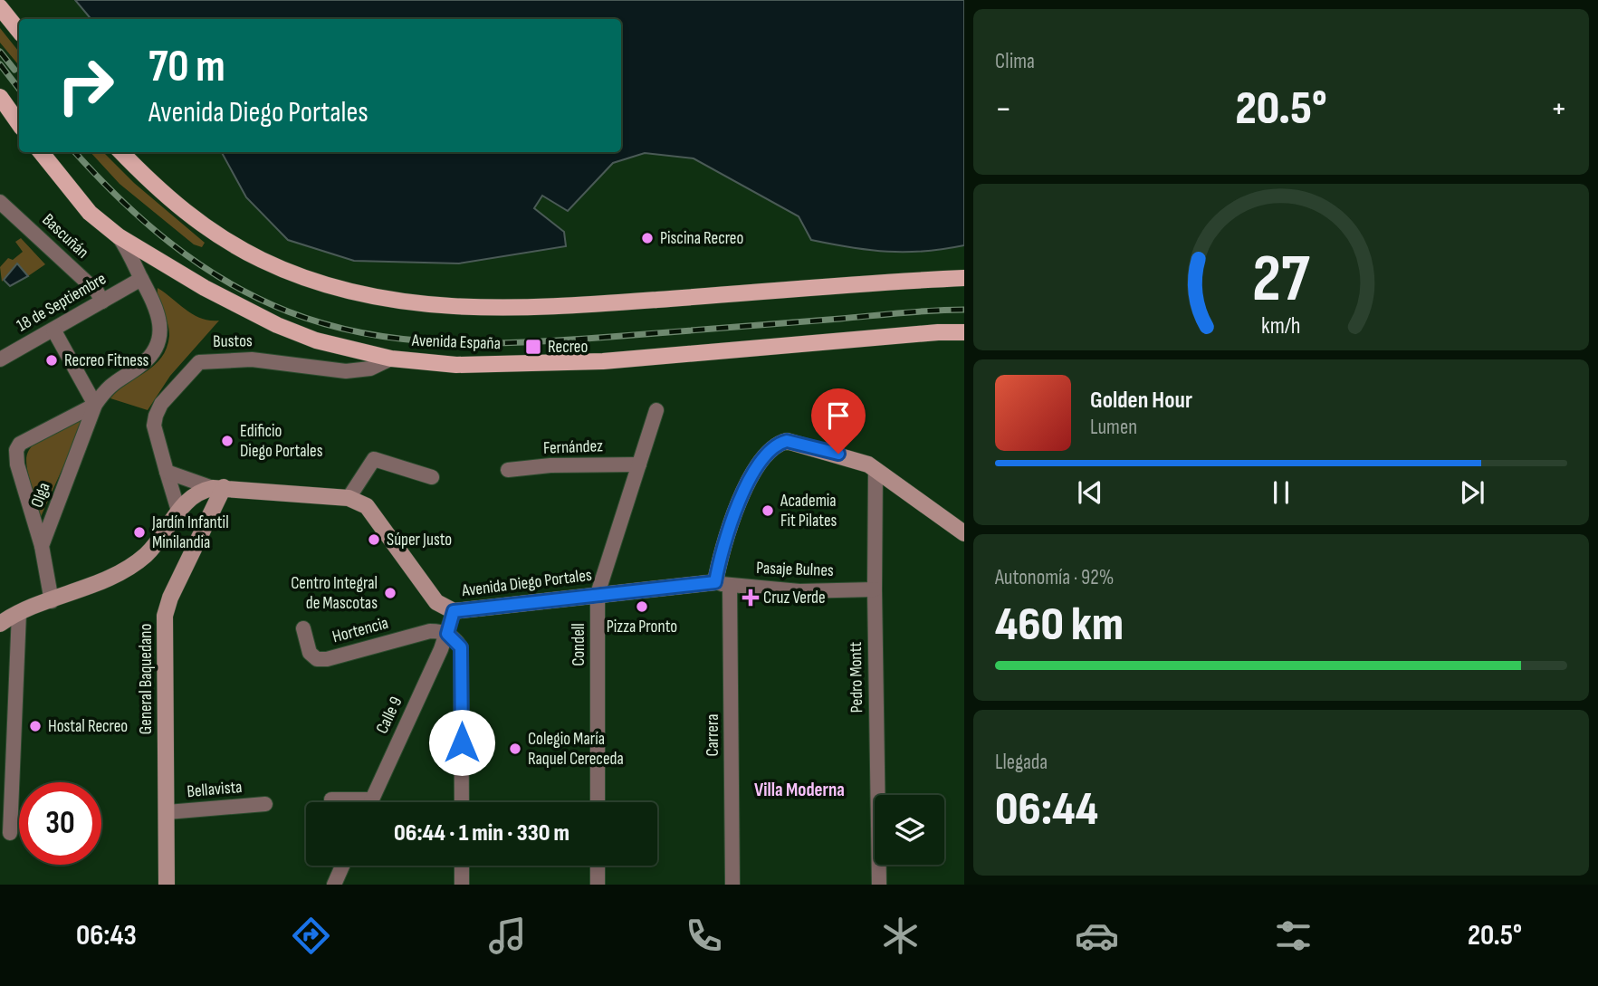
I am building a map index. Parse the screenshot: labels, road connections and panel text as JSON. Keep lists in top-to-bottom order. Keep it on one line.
{"streets":{"main road":["Avenida España"],"street":["Bascuñán","18 de Septiembre","Bustos","Fernández","Olga","Pasaje Bulnes","Avenida Diego Portales","Hortencia","Condell","Pedro Montt","General Baquedano","Calle 9","Carrera","Bellavista"]},"crossings":[["Bascuñán","18 de Septiembre"],["18 de Septiembre","Olga"],["Bustos","Avenida España"],["Avenida España","Olga"],["Fernández","Condell"],["Pasaje Bulnes","Avenida Diego Portales"],["Pasaje Bulnes","Pedro Montt"],["Pasaje Bulnes","Carrera"],["Avenida Diego Portales","Condell"],["Avenida Diego Portales","General Baquedano"],["Avenida Diego Portales","Calle 9"],["Avenida Diego Portales","Carrera"],["Hortencia","Calle 9"],["General Baquedano","Bellavista"]],"districts":["Villa Moderna"],"places":{"other":["Piscina Recreo","Recreo Fitness","Edificio Diego Portales","Academia Fit Pilates","Jardín Infantil Minilandia","Súper Justo","Centro Integral de Mascotas","Pizza Pronto","Hostal Recreo","Colegio María Raquel Cereceda"],"transit":["Recreo"],"health":["Cruz Verde"]},"page":{"tile":["Clima",["Autonomía · 92%","460 km"],["Llegada","06:44"]],"turn":["70 m","Avenida Diego Portales"],"heat":["−","20.5°","+"],"song":["Golden Hour","Lumen"],"limit":"30","trip":"06:44 · 1 min · 330 m","tabs":["06:43","20.5°"],"gauge":["27","km/h"]}}
